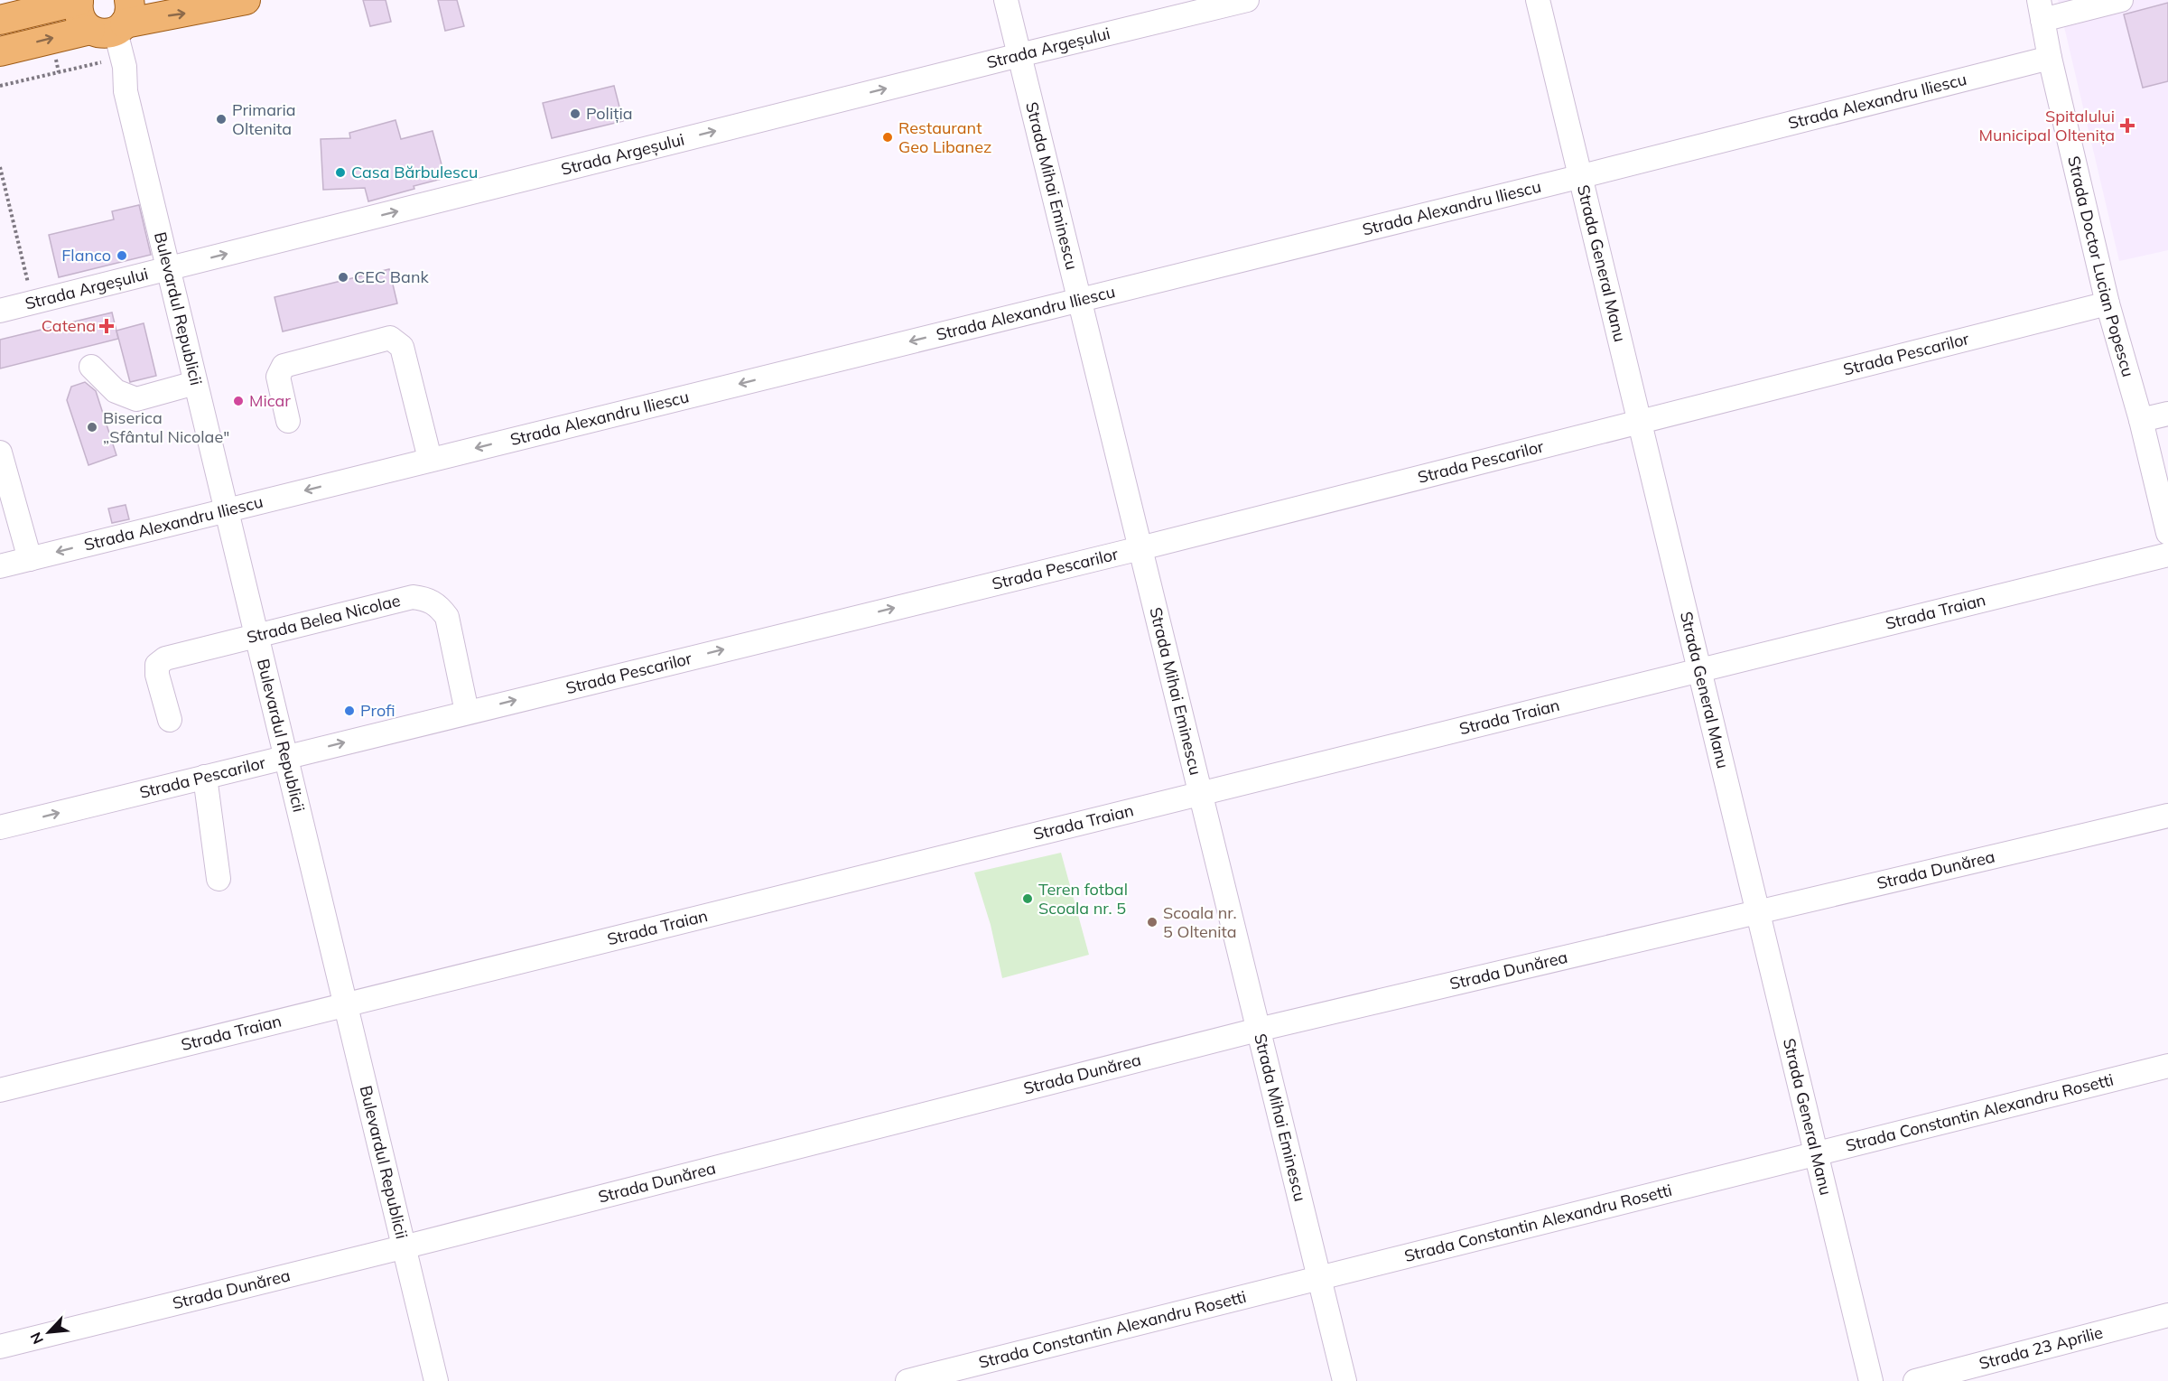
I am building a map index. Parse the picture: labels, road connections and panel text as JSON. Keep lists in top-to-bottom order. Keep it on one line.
{"streets":{"street":["Strada Argeșului","Strada Alexandru Iliescu","Strada Mihai Eminescu","Strada General Manu","Strada Doctor Lucian Popescu","Bulevardul Republicii","Strada Pescarilor","Strada Traian","Strada Belea Nicolae","Strada Dunărea","Strada Constantin Alexandru Rosetti","Strada 23 Aprilie"]},"crossings":[["Strada Argeșului","Strada Mihai Eminescu"],["Strada Argeșului","Bulevardul Republicii"],["Strada Alexandru Iliescu","Strada Mihai Eminescu"],["Strada Alexandru Iliescu","Strada General Manu"],["Strada Alexandru Iliescu","Strada Doctor Lucian Popescu"],["Strada Alexandru Iliescu","Bulevardul Republicii"],["Strada Mihai Eminescu","Strada Pescarilor"],["Strada Mihai Eminescu","Strada Traian"],["Strada Mihai Eminescu","Strada Dunărea"],["Strada Mihai Eminescu","Strada Constantin Alexandru Rosetti"],["Strada General Manu","Strada Pescarilor"],["Strada General Manu","Strada Traian"],["Strada General Manu","Strada Dunărea"],["Strada General Manu","Strada Constantin Alexandru Rosetti"],["Strada Doctor Lucian Popescu","Strada Pescarilor"],["Bulevardul Republicii","Strada Pescarilor"],["Bulevardul Republicii","Strada Traian"],["Bulevardul Republicii","Strada Belea Nicolae"],["Bulevardul Republicii","Strada Dunărea"],["Strada Pescarilor","Strada Belea Nicolae"]],"one_way":["Strada Argeșului","Strada Alexandru Iliescu","Strada Pescarilor"],"places":{"other":["Poliția","Primaria Oltenita","Restaurant Geo Libanez","Casa Bărbulescu","Flanco","CEC Bank","Micar","Biserica „Sfântul Nicolae\"","Profi","Teren fotbal Scoala nr. 5","Scoala nr. 5 Oltenita"],"health":["Spitalului Municipal Oltenița","Catena"]},"north":"bottom left"}
